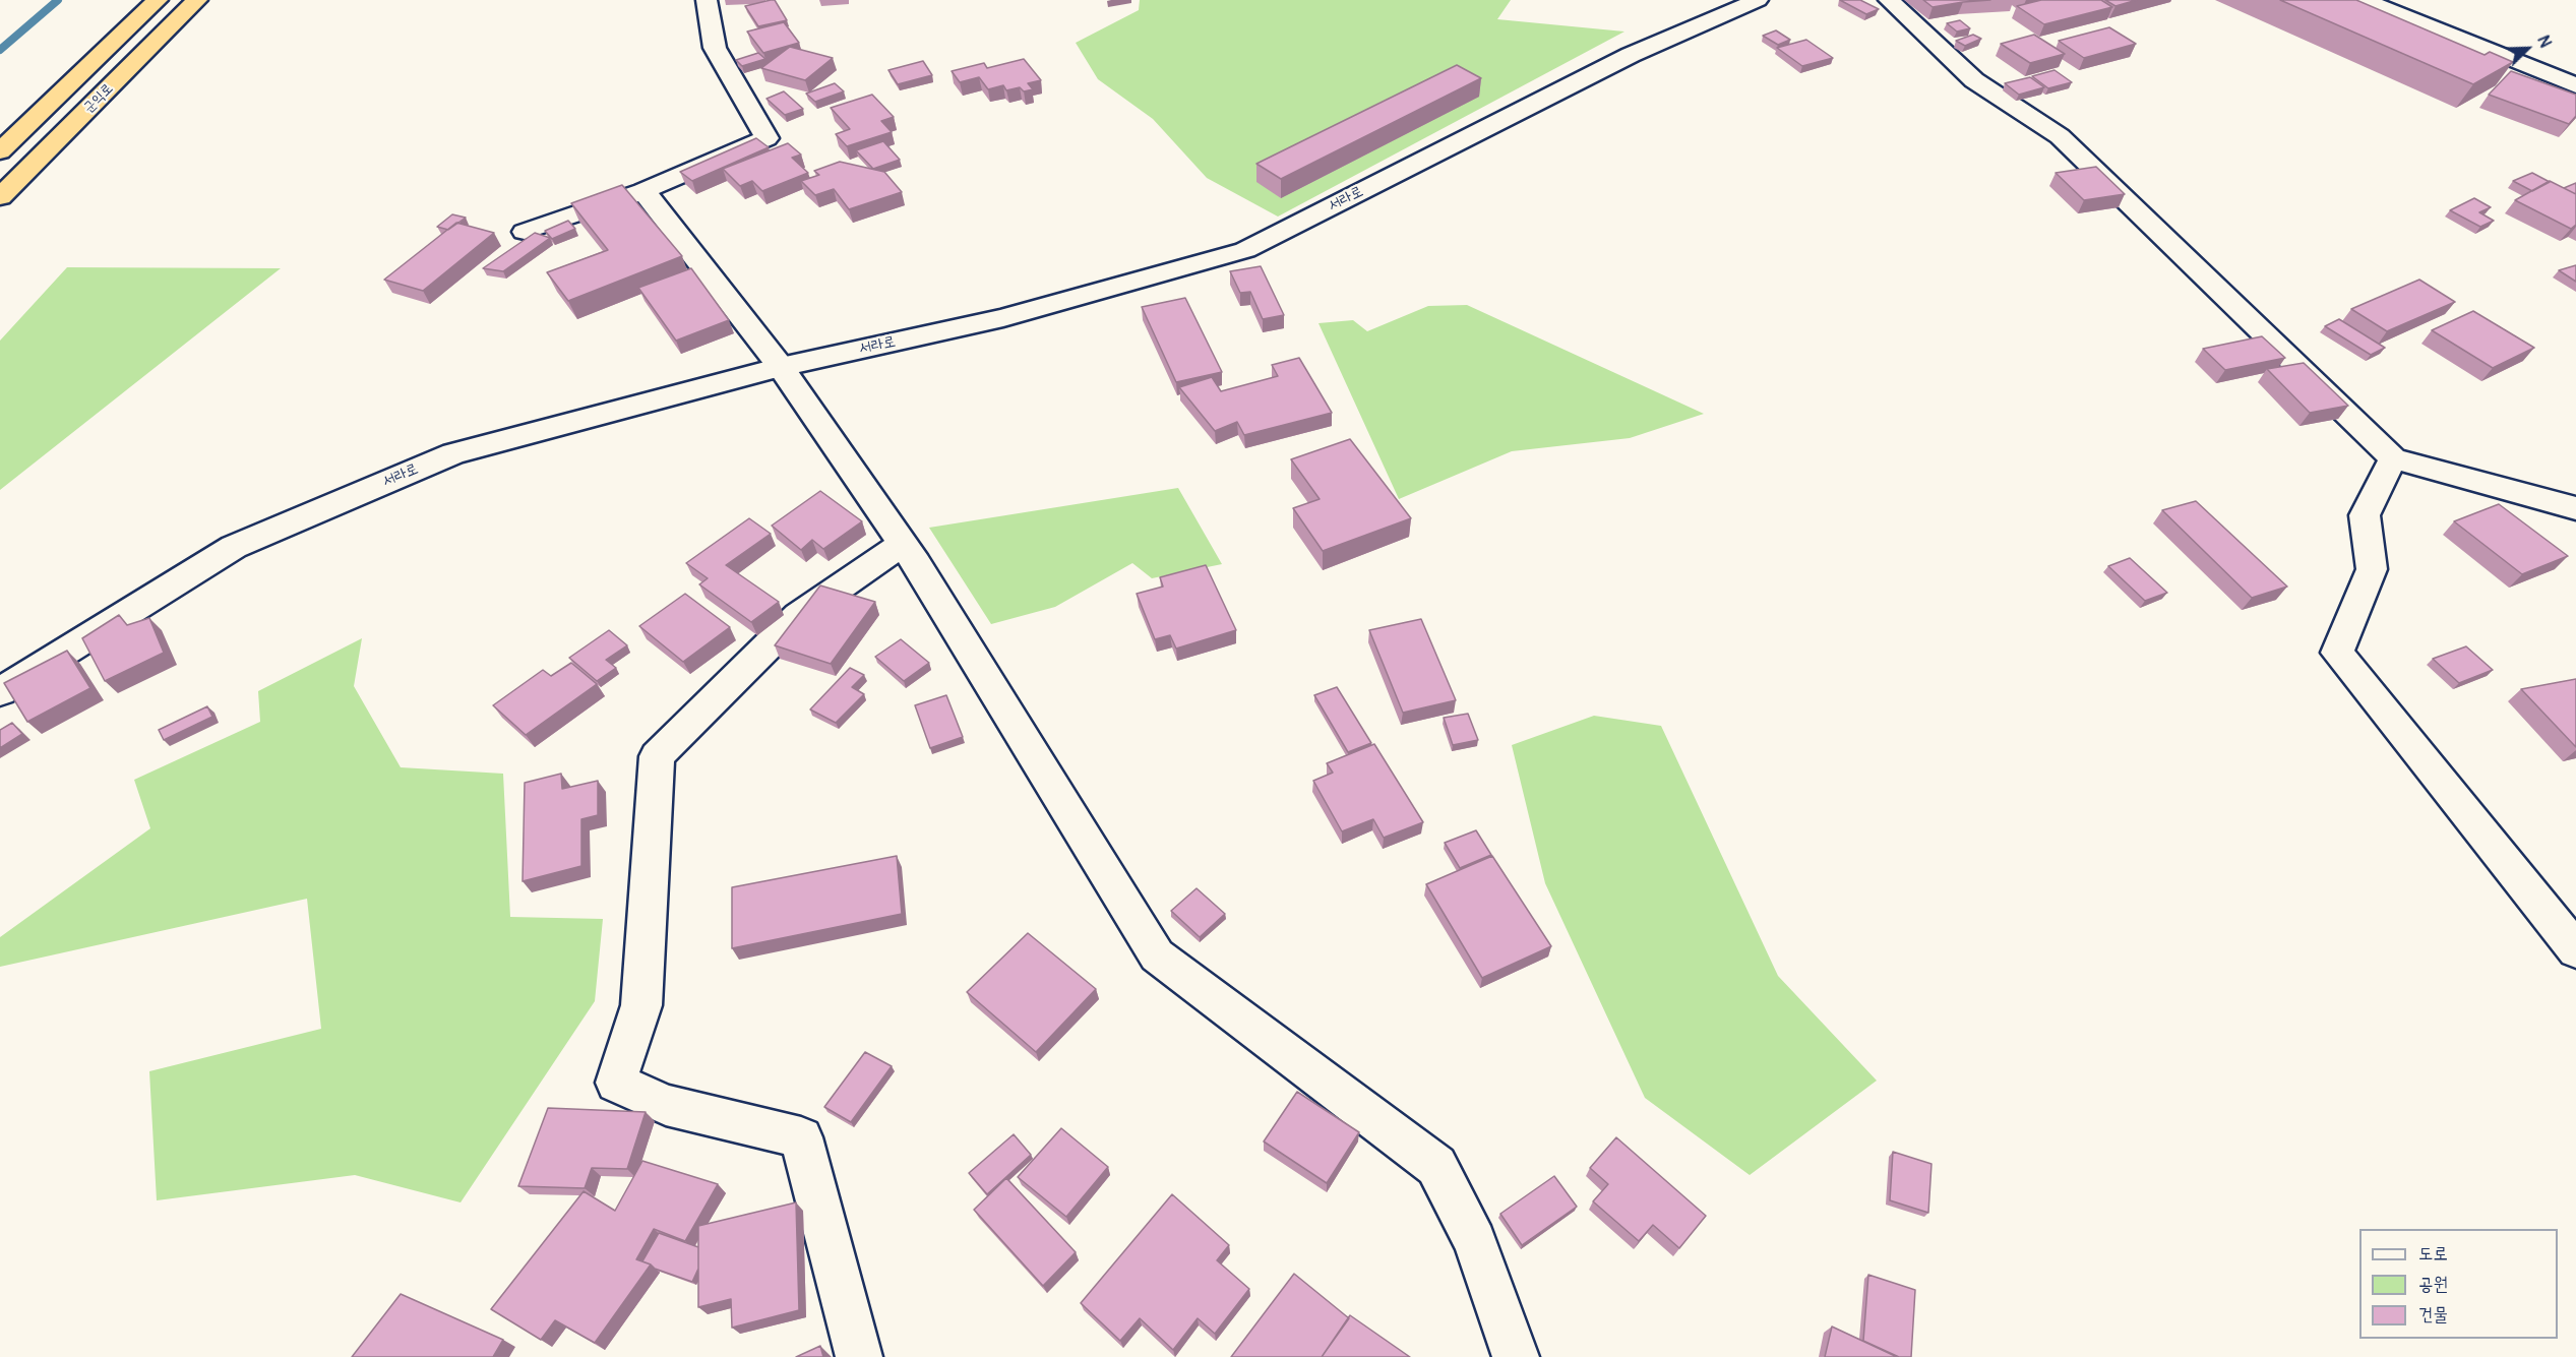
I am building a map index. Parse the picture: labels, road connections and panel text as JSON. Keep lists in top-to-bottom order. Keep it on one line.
{"streets":{"highway":["군익로"],"street":["서라로"]},"legend":["도로","공원","건물"],"north":"top right"}
